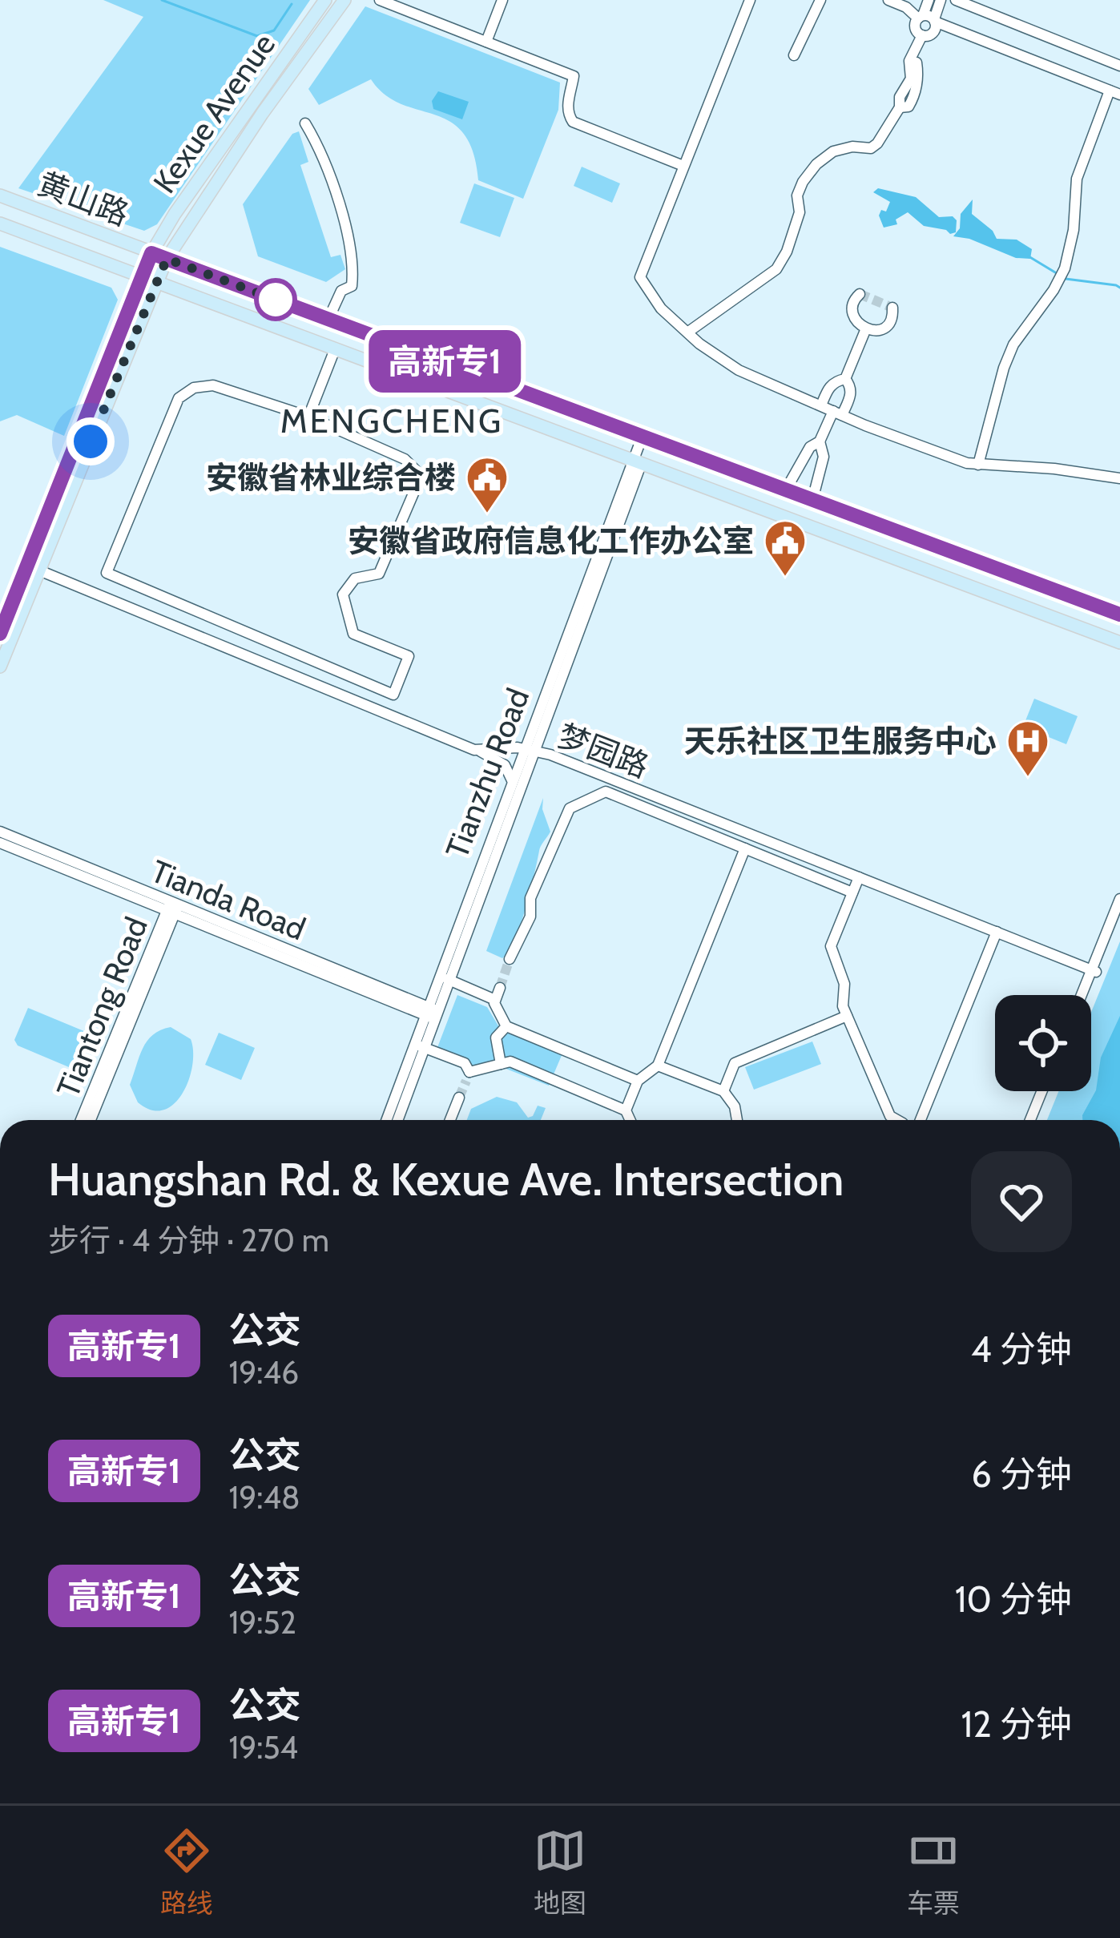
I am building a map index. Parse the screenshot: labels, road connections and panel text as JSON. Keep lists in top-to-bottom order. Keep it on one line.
{"streets":{"main road":["Kexue Avenue","黄山路","Tianzhu Road"],"street":["梦园路","Tianda Road","Tiantong Road"]},"crossings":[["Kexue Avenue","黄山路"],["Kexue Avenue","梦园路"],["黄山路","Tianzhu Road"],["梦园路","Tianzhu Road"],["Tianzhu Road","Tianda Road"],["Tianda Road","Tiantong Road"]],"districts":["MENGCHENG"],"places":{"public building":["安徽省林业综合楼","安徽省政府信息化工作办公室"],"hospital":["天乐社区卫生服务中心"]},"lines":["bus line 高新专1"],"page":{"on_map":"高新专1","heading":["Huangshan Rd. & Kexue Ave. Intersection","步行 · 4 分钟 · 270 m"],"list":[{"mark":"高新专1","name":"公交","note":"19:46","value":"4 分钟"},{"mark":"高新专1","name":"公交","note":"19:48","value":"6 分钟"},{"mark":"高新专1","name":"公交","note":"19:52","value":"10 分钟"},{"mark":"高新专1","name":"公交","note":"19:54","value":"12 分钟"}],"tabs":["路线","地图","车票"]}}
